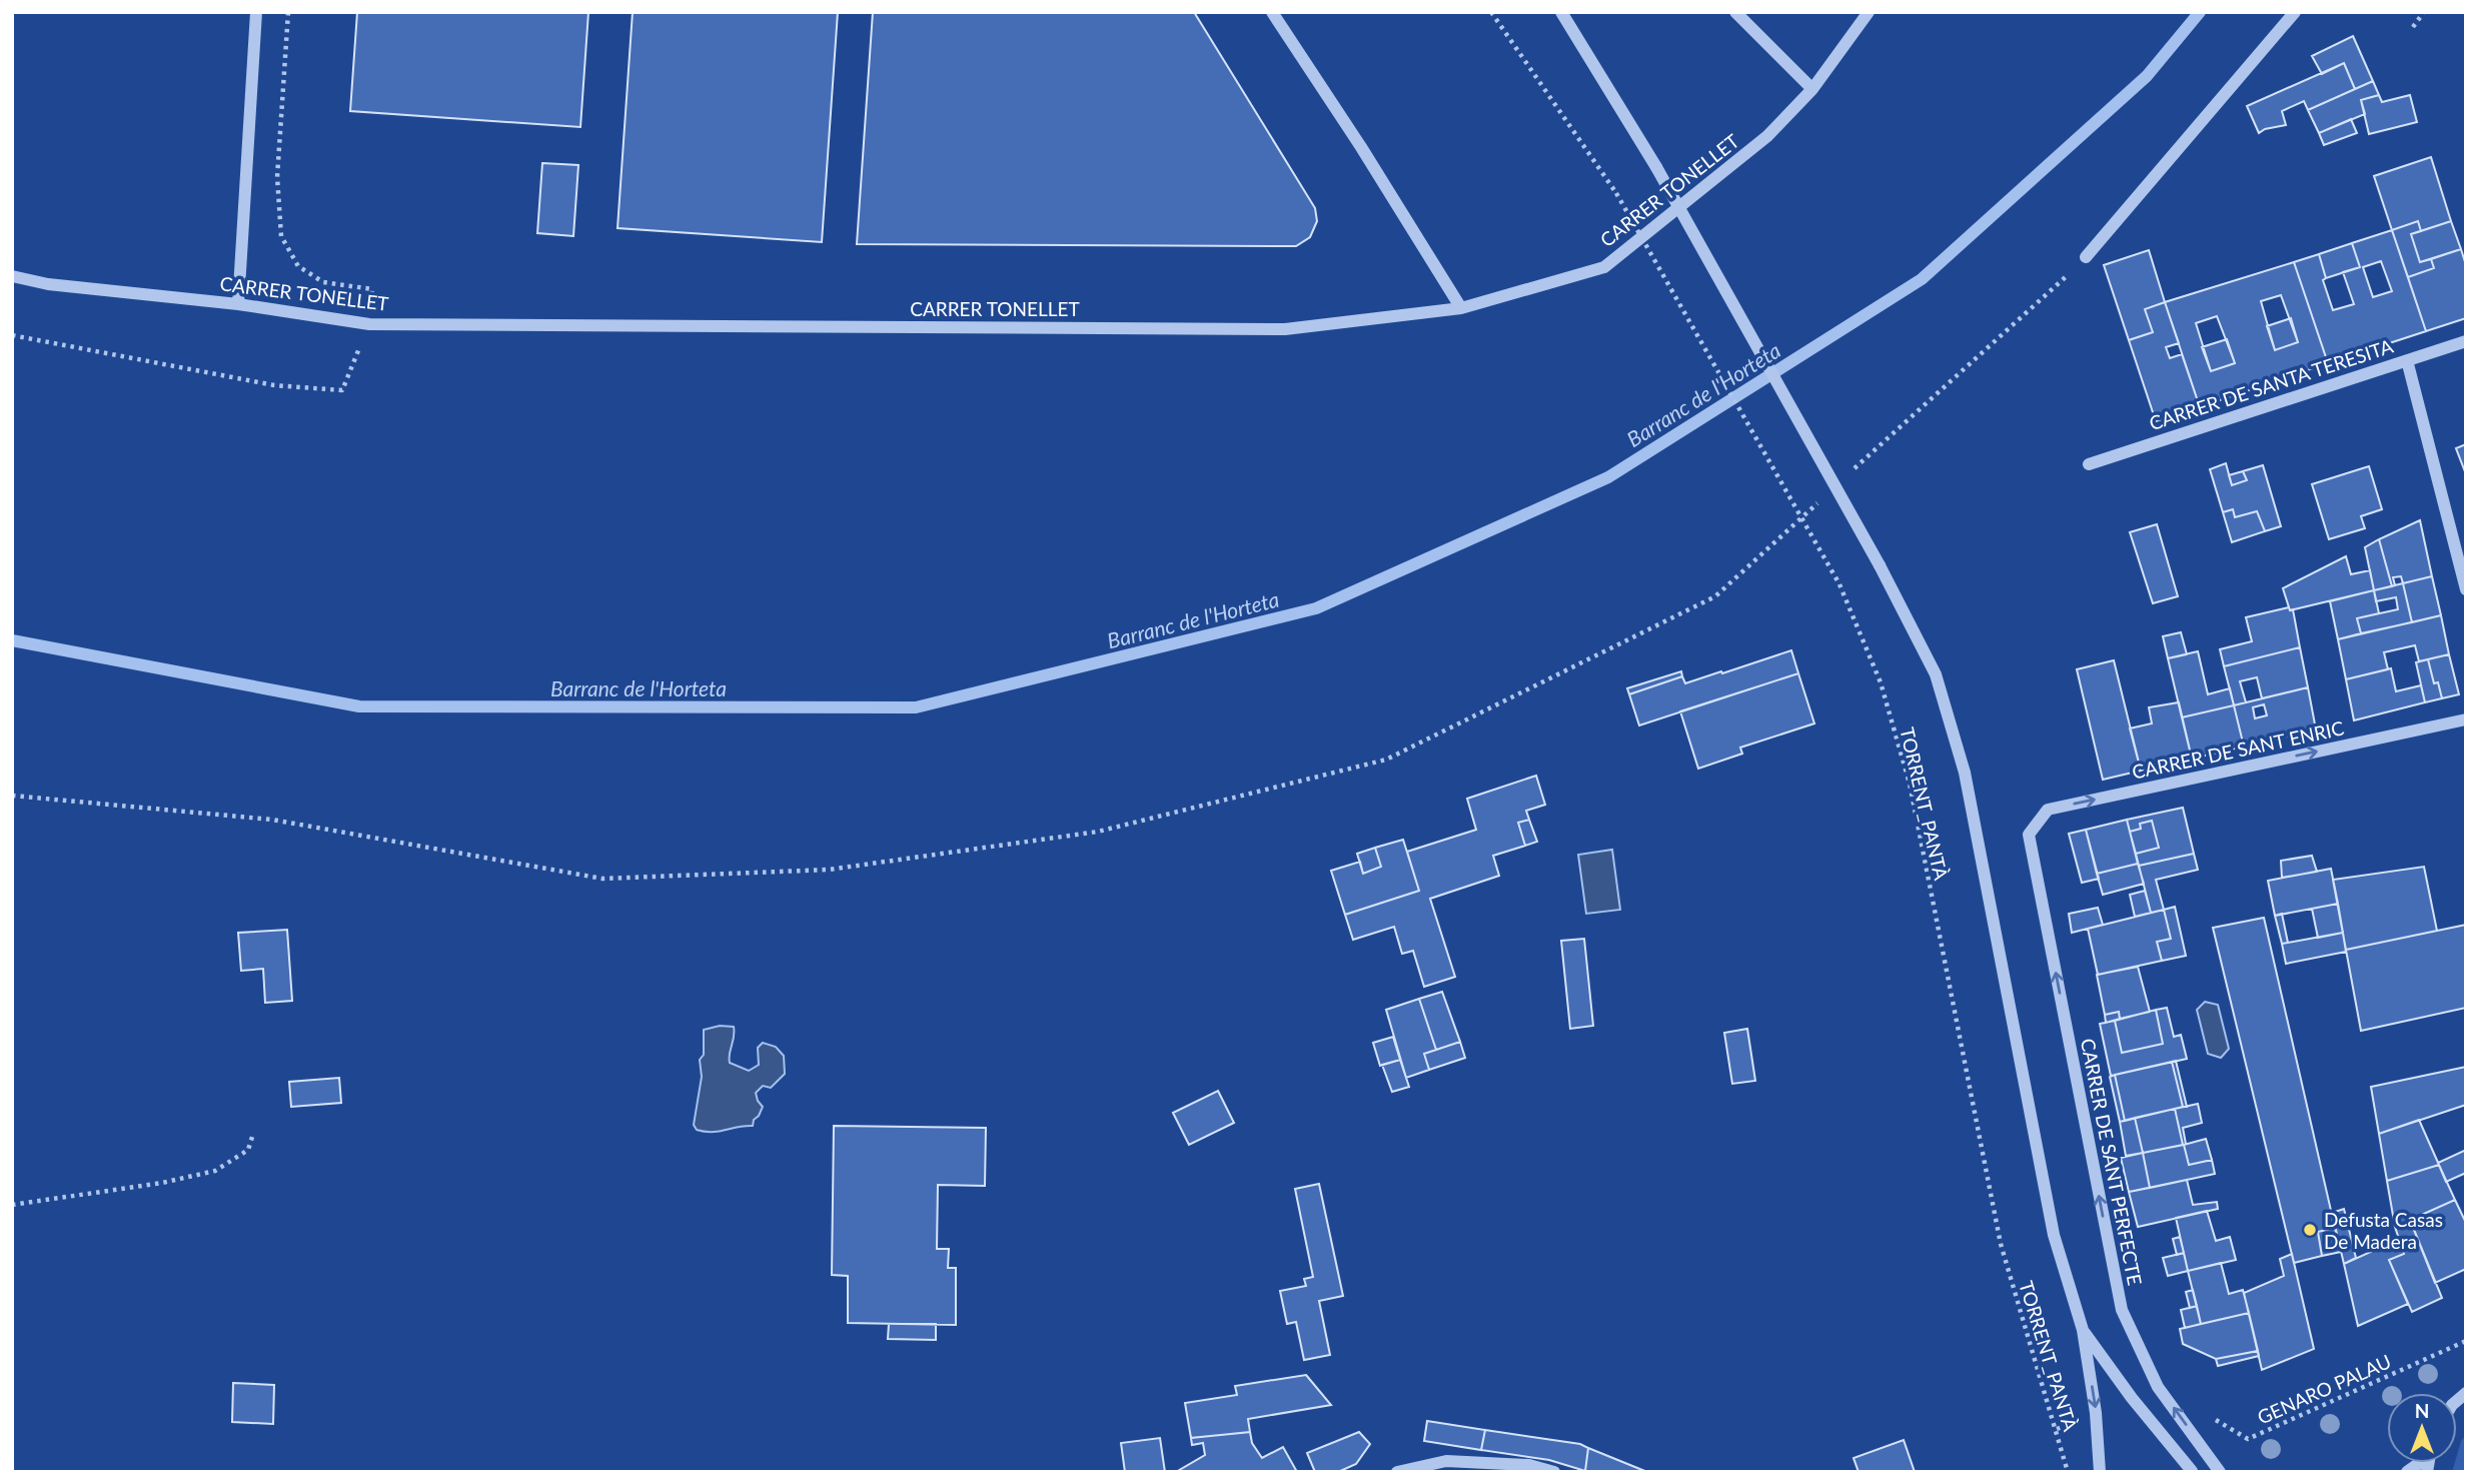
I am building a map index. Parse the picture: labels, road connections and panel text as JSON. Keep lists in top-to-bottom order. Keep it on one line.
{"streets":{"street":["CARRER TONELLET","CARRER DE SANTA TERESITA","CARRER DE SANT ENRIC","CARRER DE SANT PERFECTE"],"path":["TORRENT_PANTÀ","GENARO PALAU"]},"crossings":[["CARRER DE SANT ENRIC","CARRER DE SANT PERFECTE"]],"one_way":["CARRER DE SANT ENRIC"],"water":["Barranc de l'Horteta"],"places":["Defusta Casas De Madera"],"north":"top"}
